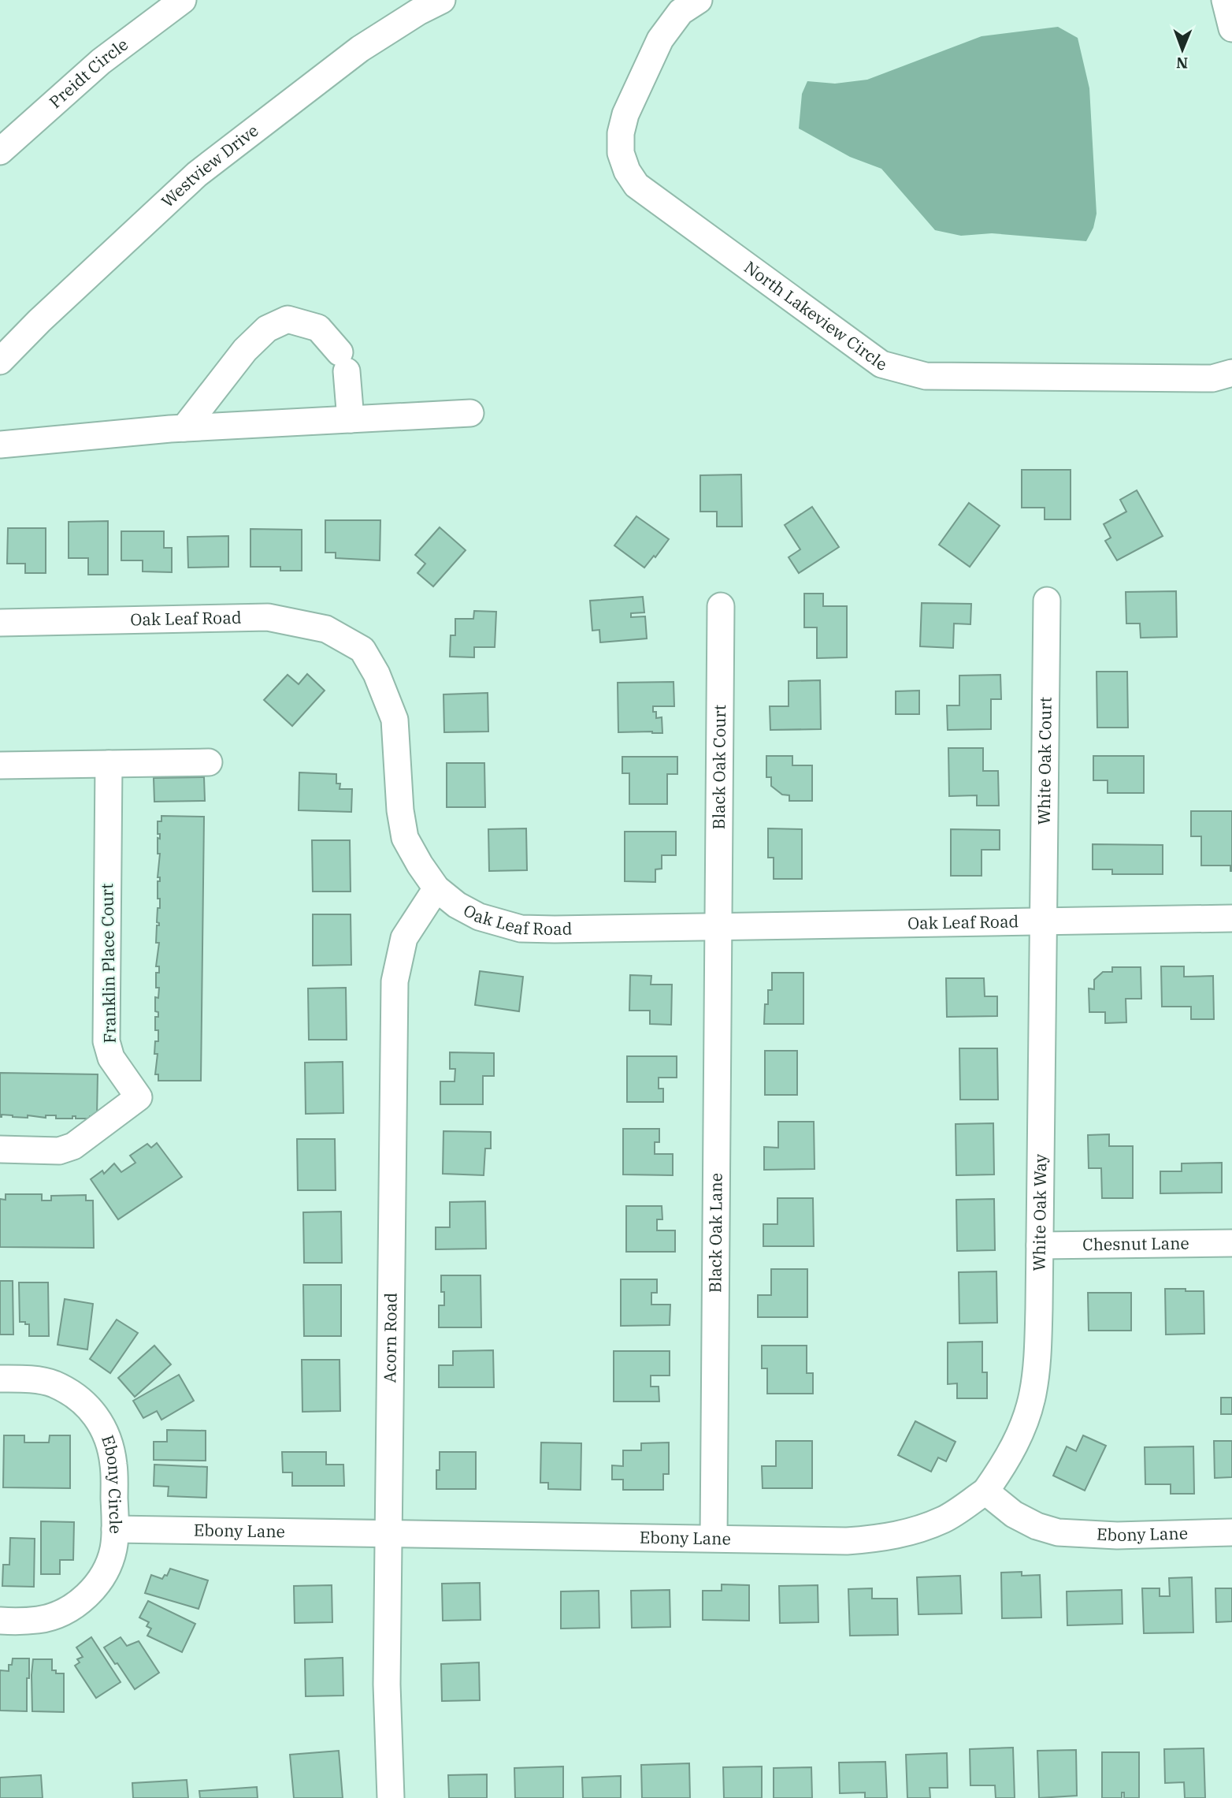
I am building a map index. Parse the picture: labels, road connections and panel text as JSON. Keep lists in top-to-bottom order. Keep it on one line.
{"streets":{"street":["Preidt Circle","Westview Drive","North Lakeview Circle","Oak Leaf Road","White Oak Court","Black Oak Court","Franklin Place Court","White Oak Way","Black Oak Lane","Chesnut Lane","Acorn Road","Ebony Circle","Ebony Lane"]},"crossings":[["Oak Leaf Road","White Oak Court"],["Oak Leaf Road","Black Oak Court"],["Oak Leaf Road","White Oak Way"],["Oak Leaf Road","Black Oak Lane"],["Oak Leaf Road","Acorn Road"],["White Oak Court","White Oak Way"],["Black Oak Court","Black Oak Lane"],["White Oak Way","Chesnut Lane"],["White Oak Way","Ebony Lane"],["Black Oak Lane","Ebony Lane"],["Acorn Road","Ebony Lane"],["Ebony Circle","Ebony Lane"]],"north":"bottom"}
